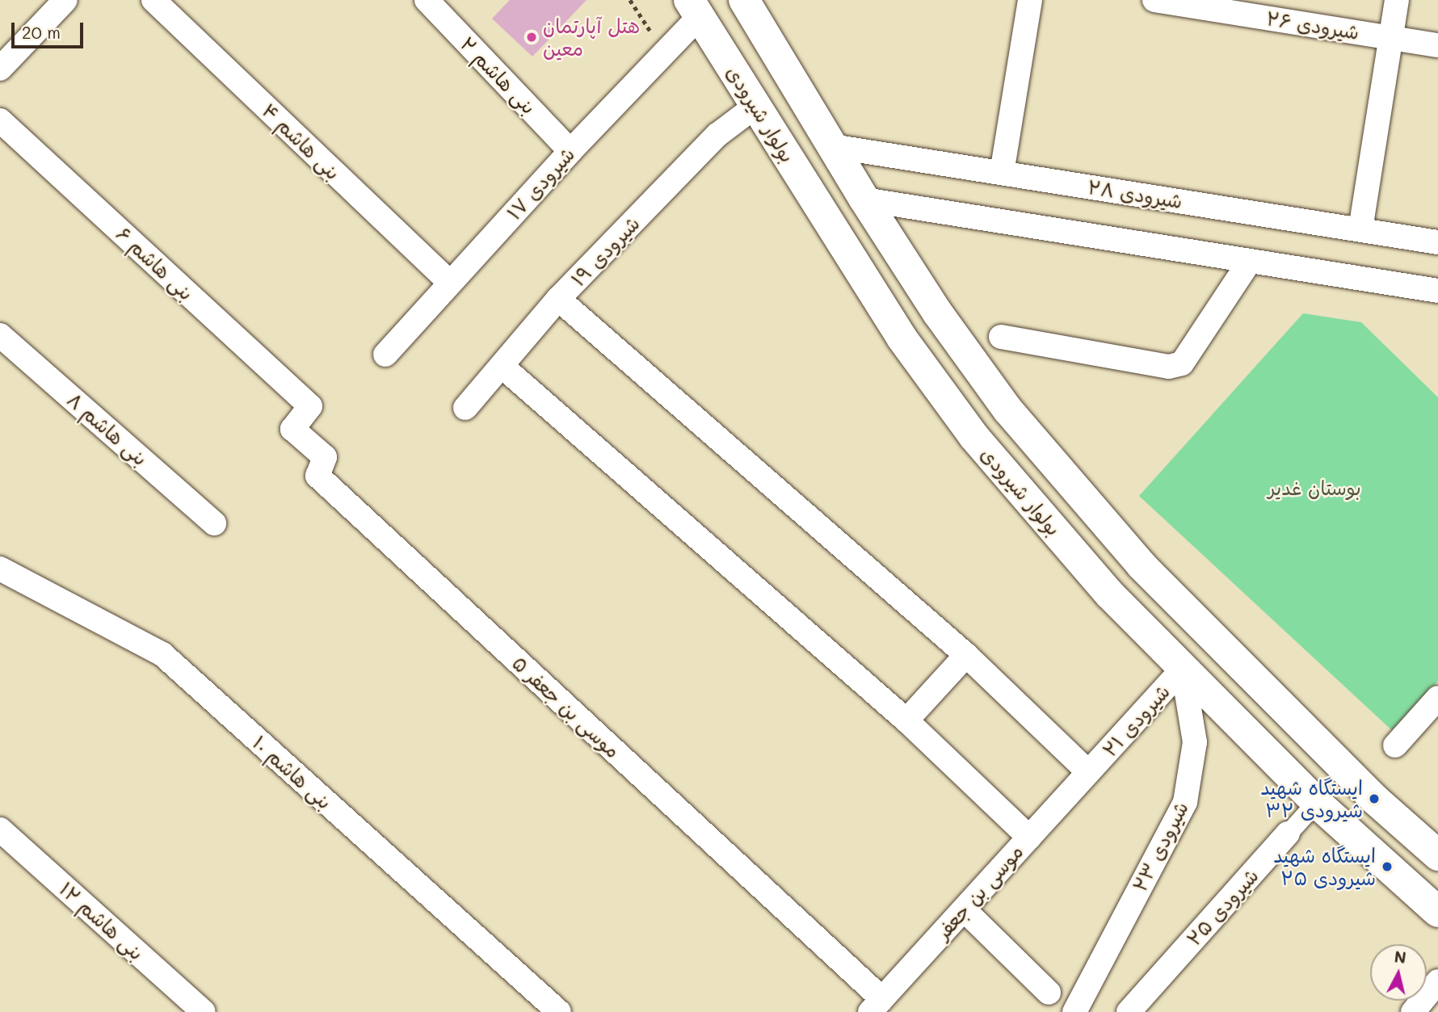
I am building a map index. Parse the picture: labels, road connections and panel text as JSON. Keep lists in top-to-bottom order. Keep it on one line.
{"streets":{"main road":["بولوار شیرودی"],"street":["شیرودی ۲۶","بنی هاشم ۲","بنی هاشم ۴","شیرودی ۱۷","شیرودی ۲۸","شیرودی ۱۹","بنی هاشم ۶","بنی هاشم ۸","موسی بن جعفر ۵","شیرودی ۲۱","بنی هاشم ۱۰","شیرودی ۲۳","موسی بن جعفر","شیرودی ۲۵","بنی هاشم ۱۲"]},"crossings":[["بنی هاشم ۲","شیرودی ۱۷"],["بولوار شیرودی","شیرودی ۱۷"],["بولوار شیرودی","شیرودی ۱۹"],["بولوار شیرودی","شیرودی ۲۱"],["بولوار شیرودی","شیرودی ۲۳"],["بولوار شیرودی","شیرودی ۲۵"],["بنی هاشم ۴","شیرودی ۱۷"],["بنی هاشم ۶","موسی بن جعفر ۵"],["موسی بن جعفر ۵","موسی بن جعفر"],["شیرودی ۲۱","شیرودی ۲۳"],["شیرودی ۲۱","موسی بن جعفر"]],"parks":["بوستان غدیر"],"places":["هتل آپارتمان معین","ایستگاه شهید شیرودی ۳۲","ایستگاه شهید شیرودی ۲۵"],"scale_bar":"20 m","north":"top"}
